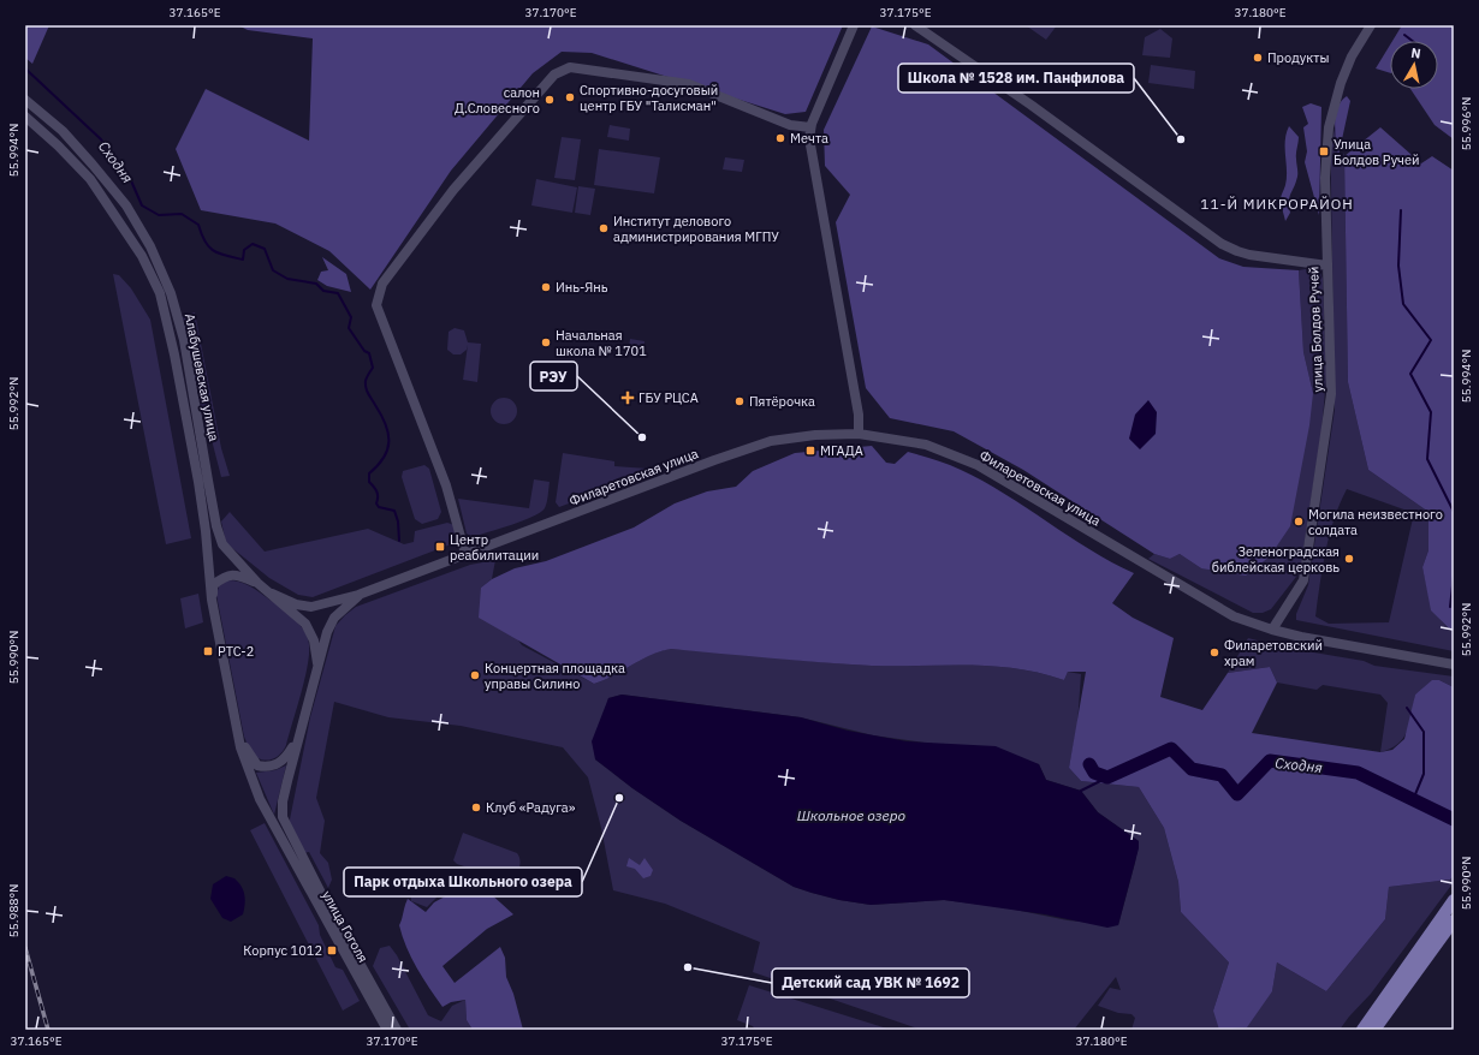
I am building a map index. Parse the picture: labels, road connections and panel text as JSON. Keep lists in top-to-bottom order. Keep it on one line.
{"streets":{"street":["улица Болдов Ручей","Алабушевская улица","Филаретовская улица","улица Гоголя"]},"crossings":[["улица Болдов Ручей","Филаретовская улица"],["Алабушевская улица","Филаретовская улица"],["Алабушевская улица","улица Гоголя"]],"districts":["11-Й МИКРОРАЙОН"],"water":["Сходня","Школьное озеро"],"places":{"other":["Продукты","Спортивно-досуговый центр ГБУ \"Талисман\"","салон Д.Словесного","Мечта","Школа № 1528 им. Панфилова","Институт делового администрирования МГПУ","Инь-Янь","Начальная школа № 1701","Пятёрочка","РЭУ","Могила неизвестного солдата","Зеленоградская библейская церковь","Филаретовский храм","Концертная площадка управы Силино","Парк отдыха Школьного озера","Клуб «Радуга»","Детский сад УВК № 1692"],"transit":["Улица Болдов Ручей","МГАДА","Центр реабилитации","РТС-2","Корпус 1012"],"health":["ГБУ РЦСА"]},"north":"top","coordinates":["37.165°E","37.170°E","37.175°E","37.180°E","55.996°N","55.994°N","55.992°N","55.990°N","55.988°N"]}
